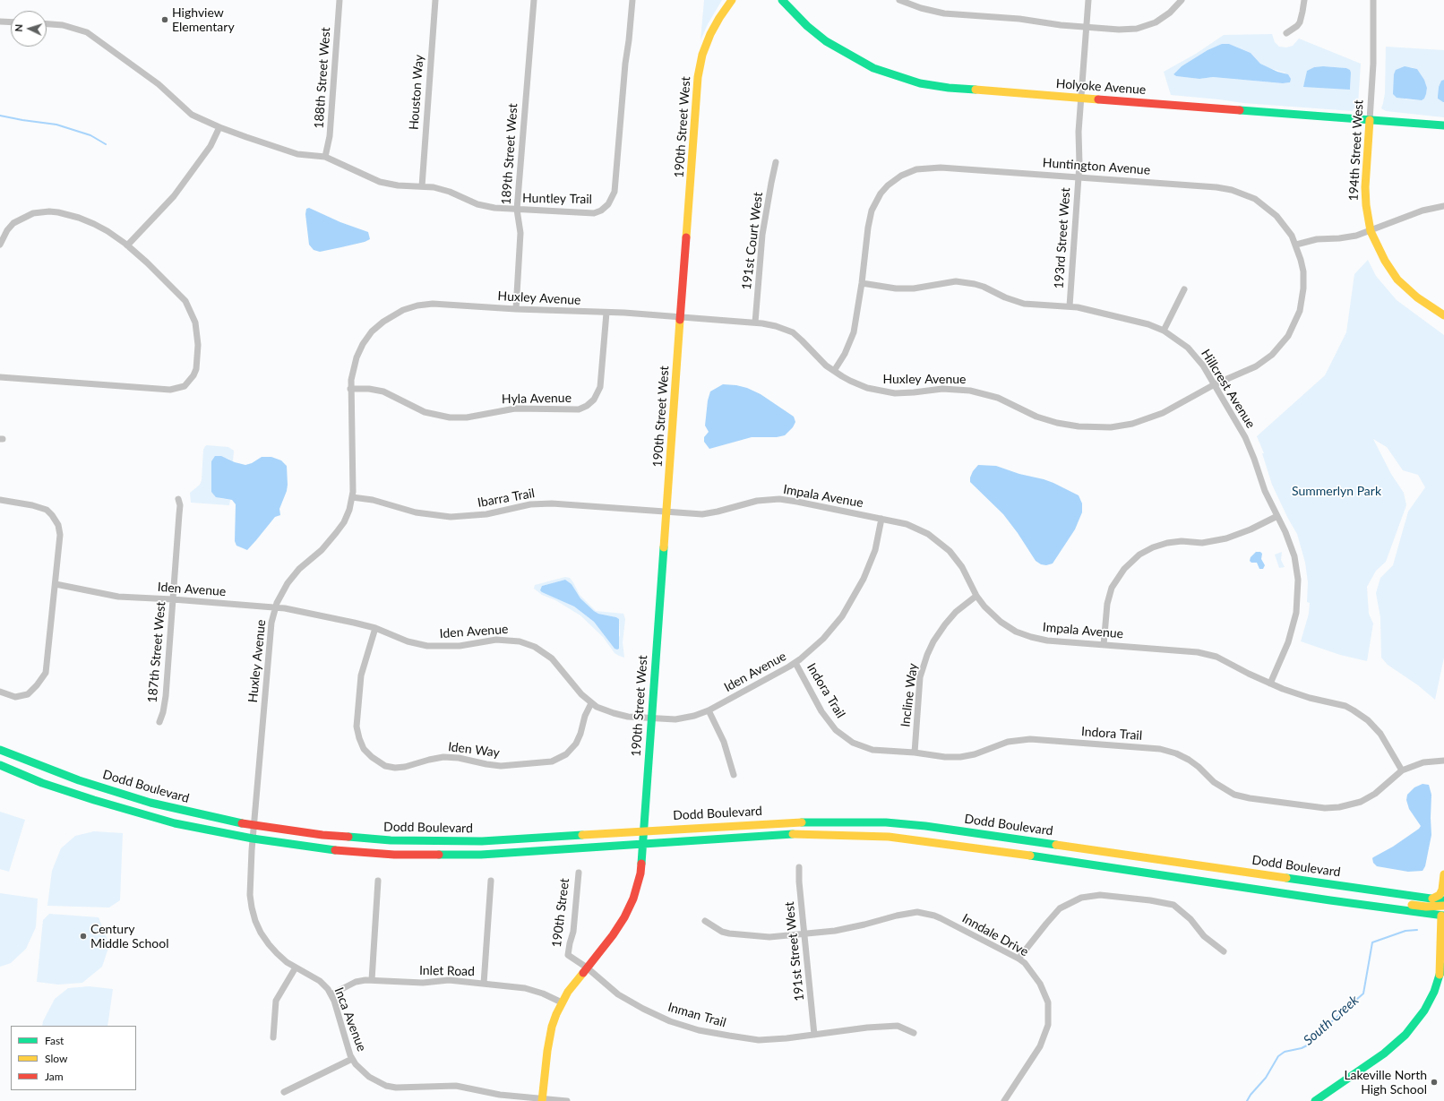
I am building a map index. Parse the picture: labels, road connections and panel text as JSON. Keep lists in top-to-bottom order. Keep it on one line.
{"streets":{"main road":["Holyoke Avenue","190th Street West","194th Street West","Dodd Boulevard"],"street":["188th Street West","Houston Way","189th Street West","Huntington Avenue","Huntley Trail","193rd Street West","191st Court West","Huxley Avenue","Hillcrest Avenue","Hyla Avenue","Impala Avenue","Ibarra Trail","Iden Avenue","187th Street West","Indora Trail","Incline Way","Iden Way","190th Street","Inndale Drive","191st Street West","Inlet Road","Inman Trail","Inca Avenue"]},"crossings":[["188th Street West","Huntley Trail"],["Holyoke Avenue","194th Street West"],["Holyoke Avenue","193rd Street West"],["Houston Way","Huntley Trail"],["190th Street West","Huxley Avenue"],["190th Street West","Impala Avenue"],["190th Street West","Ibarra Trail"],["190th Street West","Iden Avenue"],["190th Street West","Dodd Boulevard"],["189th Street West","Huntley Trail"],["189th Street West","Huxley Avenue"],["Huntington Avenue","193rd Street West"],["Huntington Avenue","Huxley Avenue"],["Huntington Avenue","Hillcrest Avenue"],["193rd Street West","Hillcrest Avenue"],["191st Court West","Huxley Avenue"],["Huxley Avenue","Hillcrest Avenue"],["Huxley Avenue","Hyla Avenue"],["Huxley Avenue","Ibarra Trail"],["Huxley Avenue","Iden Avenue"],["Huxley Avenue","Dodd Boulevard"],["Huxley Avenue","Inca Avenue"],["Hillcrest Avenue","Impala Avenue"],["Impala Avenue","Ibarra Trail"],["Impala Avenue","Iden Avenue"],["Impala Avenue","Indora Trail"],["Impala Avenue","Incline Way"],["Iden Avenue","187th Street West"],["Iden Avenue","Indora Trail"],["Iden Avenue","Iden Way"],["Indora Trail","Incline Way"],["Dodd Boulevard","Inca Avenue"],["190th Street","Inman Trail"],["Inndale Drive","191st Street West"],["191st Street West","Inman Trail"],["Inlet Road","Inca Avenue"]],"water":["South Creek"],"parks":["Summerlyn Park"],"places":["Highview Elementary","Century Middle School","Lakeville North High School"],"legend":["Fast","Slow","Jam"],"north":"left"}
